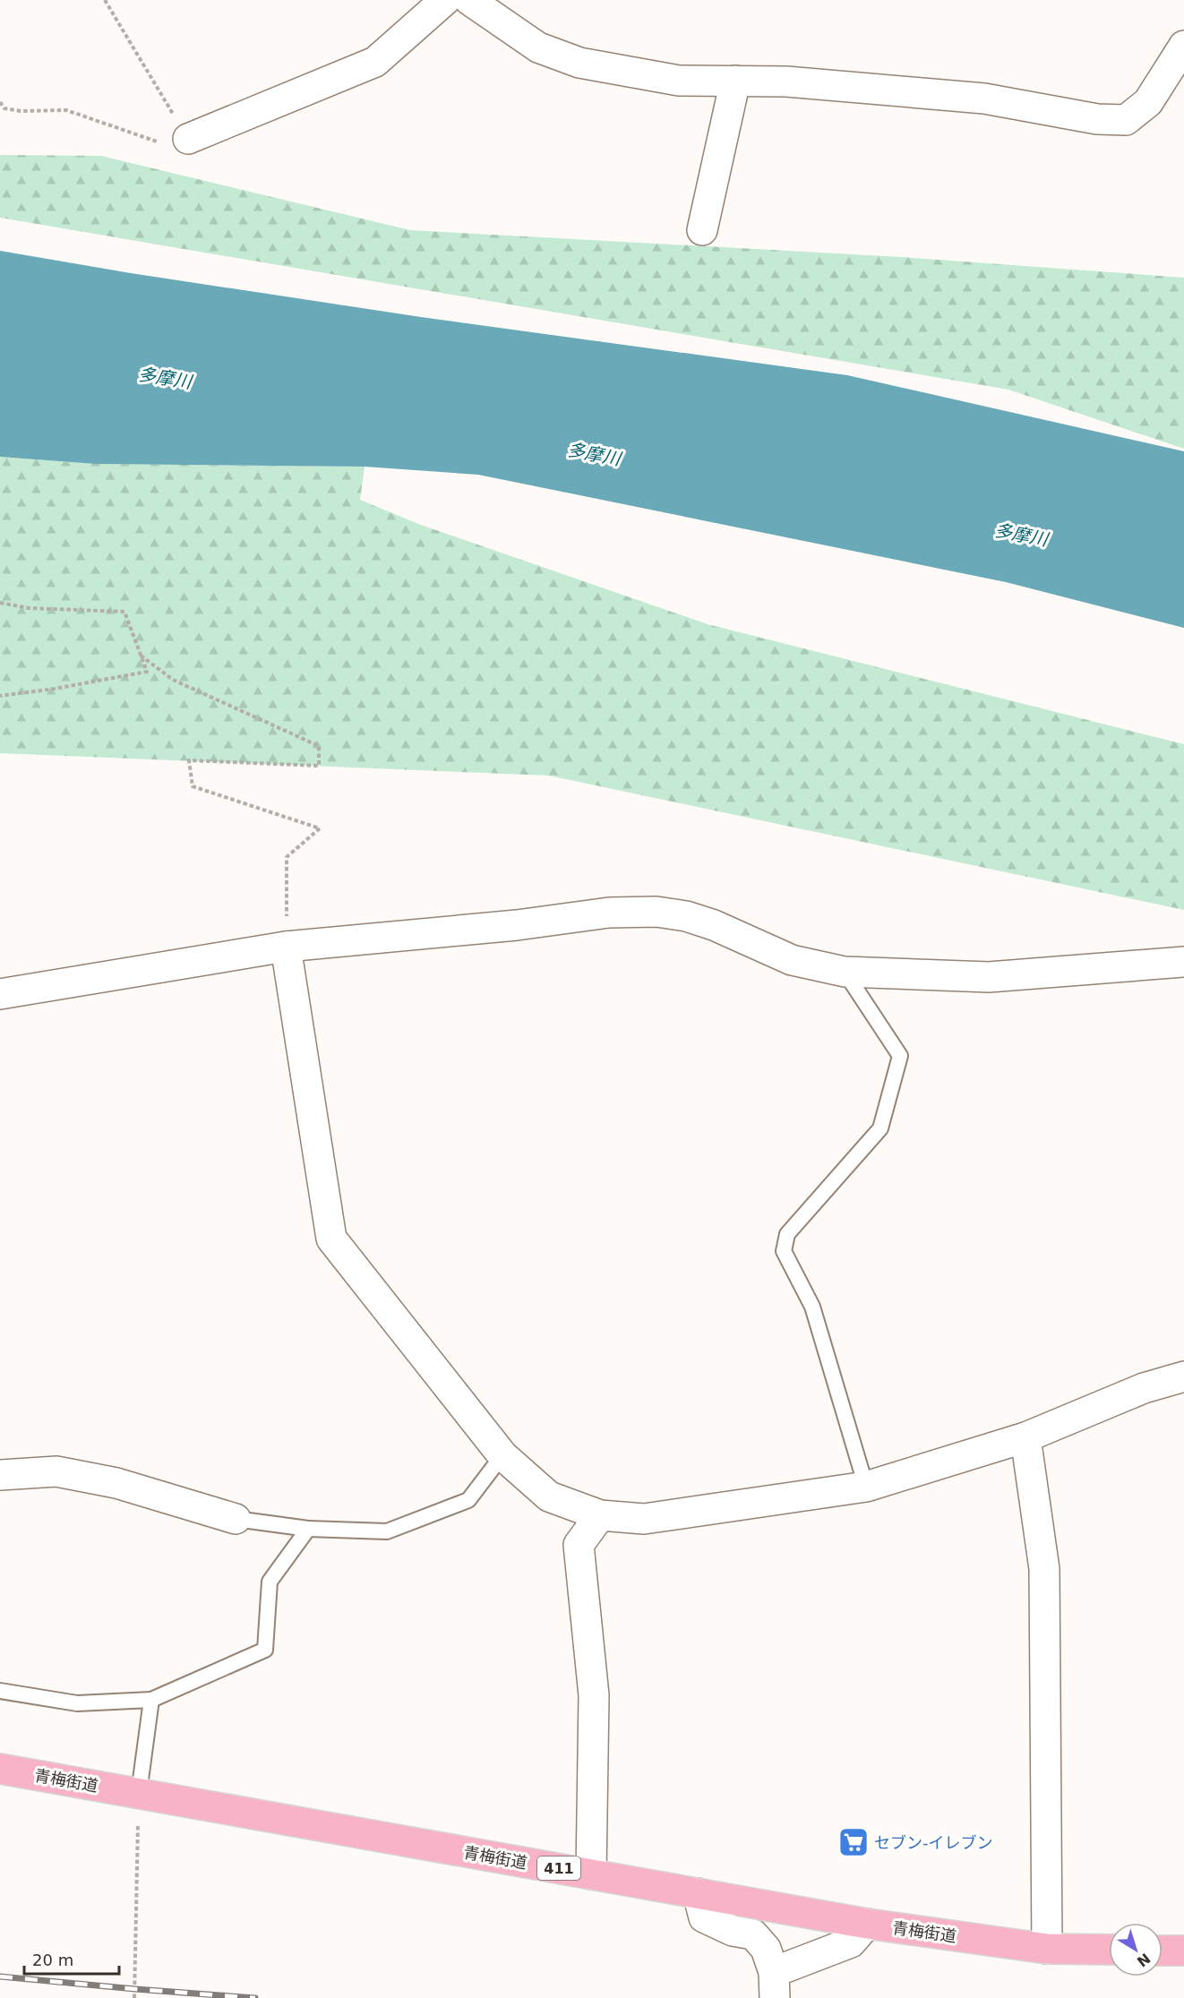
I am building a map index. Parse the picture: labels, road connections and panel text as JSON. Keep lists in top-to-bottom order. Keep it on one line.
{"streets":{"highway":["青梅街道","411"]},"water":["多摩川"],"places":{"supermarket":["セブン-イレブン"]},"scale_bar":"20 m","north":"bottom right"}
